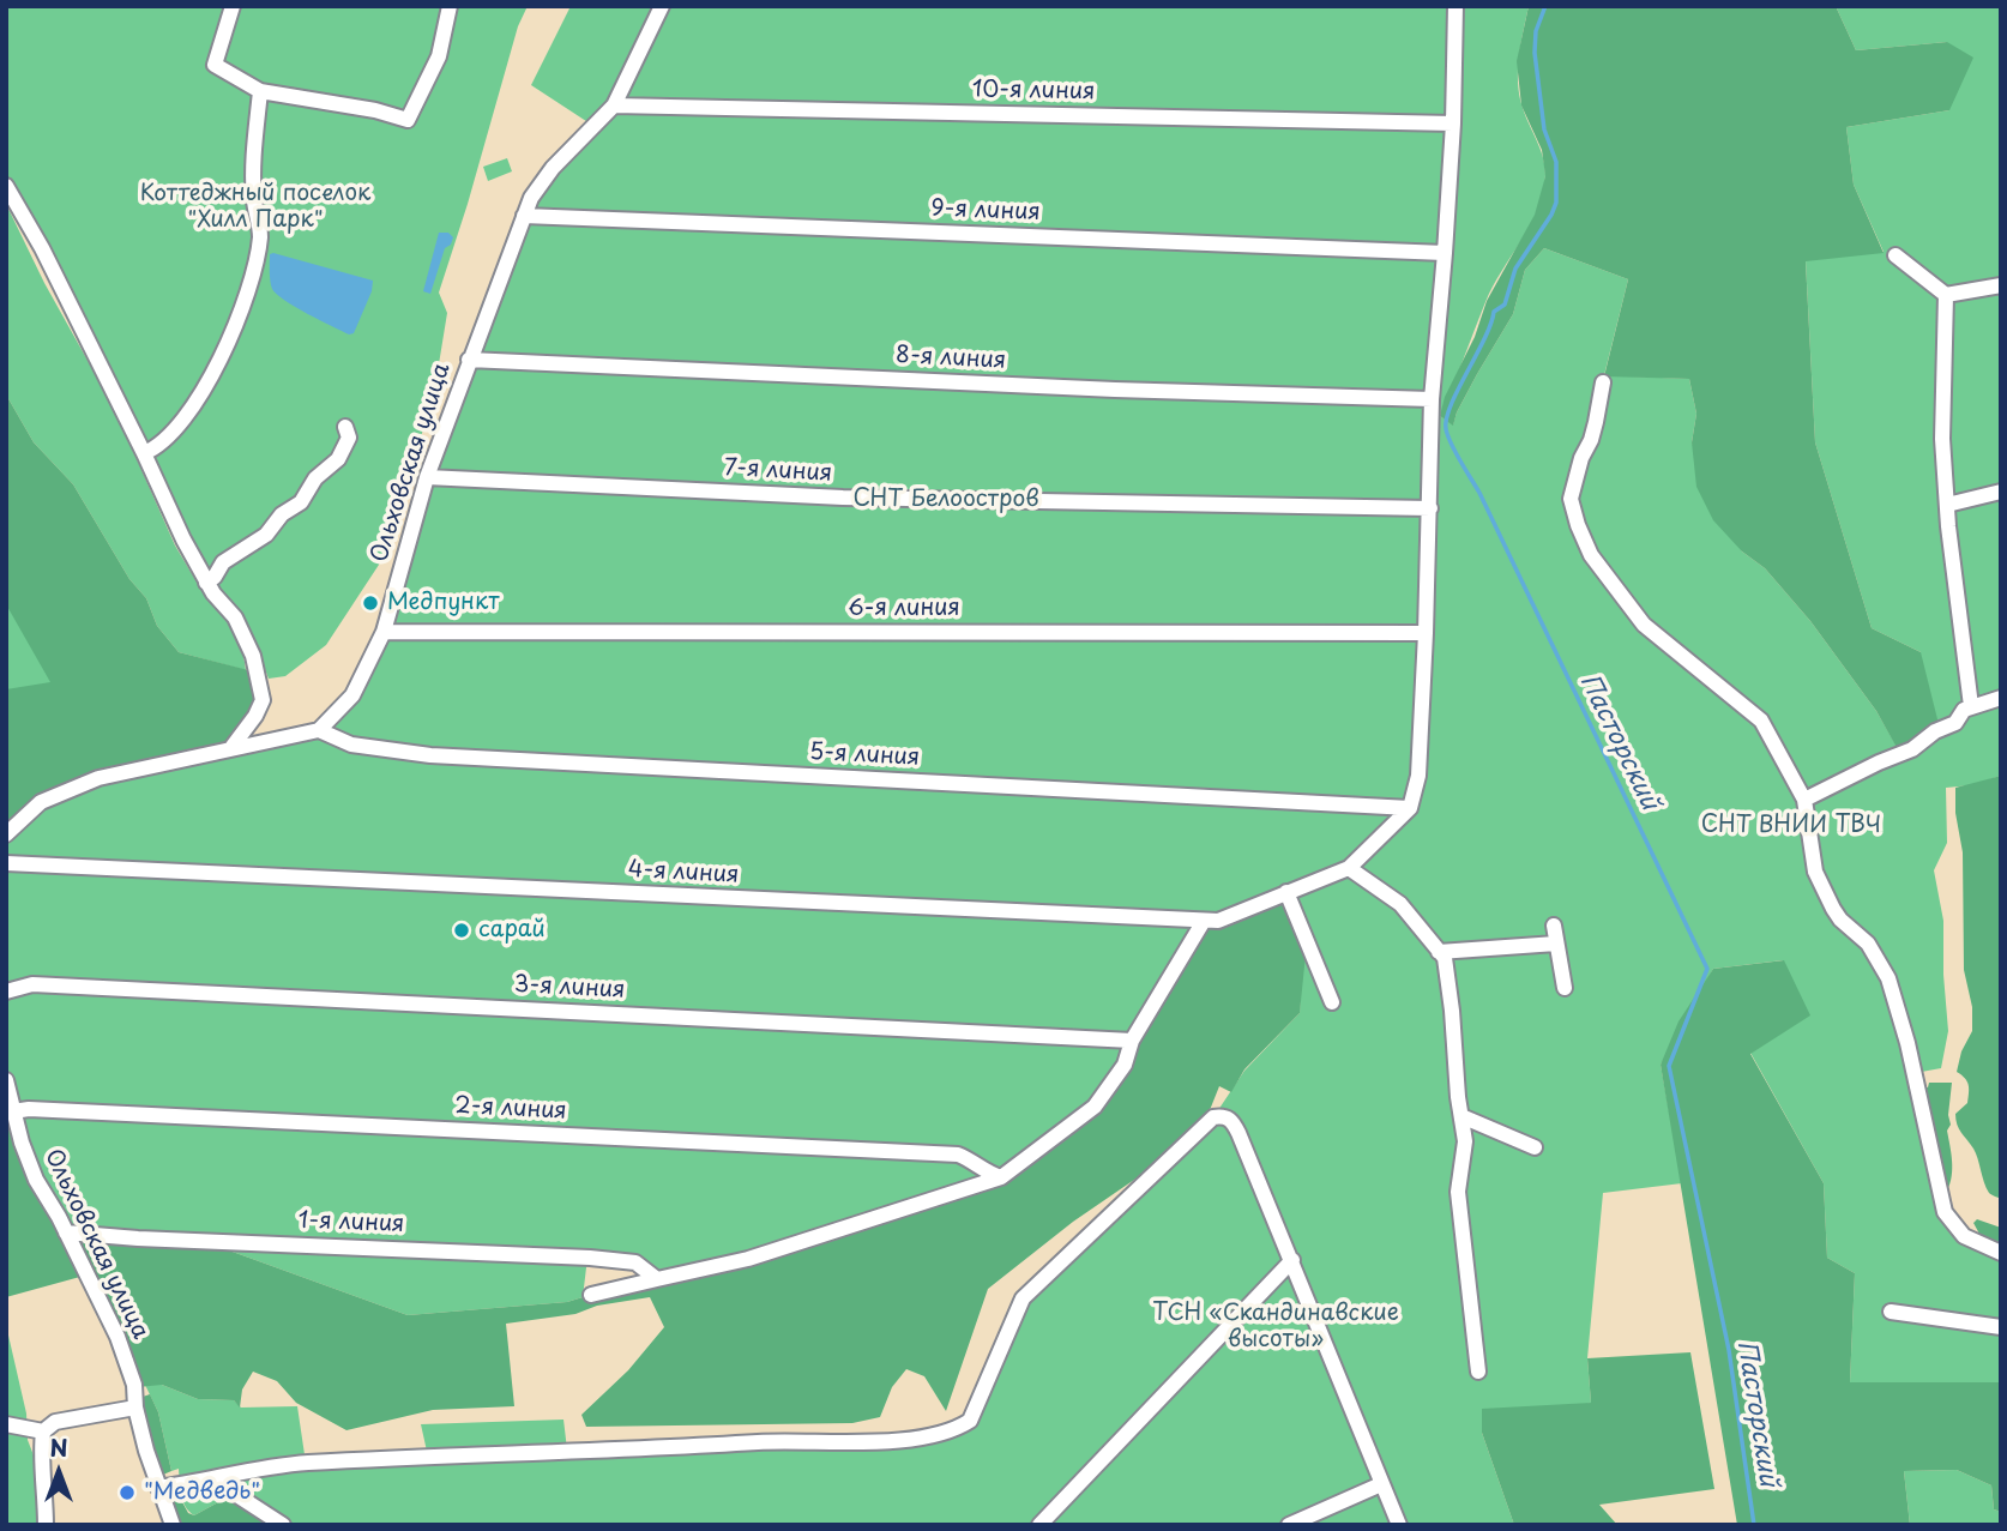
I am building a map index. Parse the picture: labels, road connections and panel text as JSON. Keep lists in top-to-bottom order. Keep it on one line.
{"streets":{"street":["10-я линия","9-я линия","8-я линия","Ольховская улица","7-я линия","6-я линия","5-я линия","4-я линия","3-я линия","2-я линия","1-я линия"]},"crossings":[["10-я линия","Ольховская улица"],["9-я линия","Ольховская улица"],["8-я линия","Ольховская улица"],["Ольховская улица","7-я линия"],["Ольховская улица","6-я линия"],["Ольховская улица","5-я линия"],["Ольховская улица","2-я линия"],["Ольховская улица","1-я линия"]],"water":["Пасторский"],"parks":["Коттеджный поселок \"Хилл Парк\"","СНТ Белоостров","СНТ ВНИИ ТВЧ","ТСН «Скандинавские высоты»"],"places":["Медпункт","сарай","\"Медведь\""],"north":"top"}
